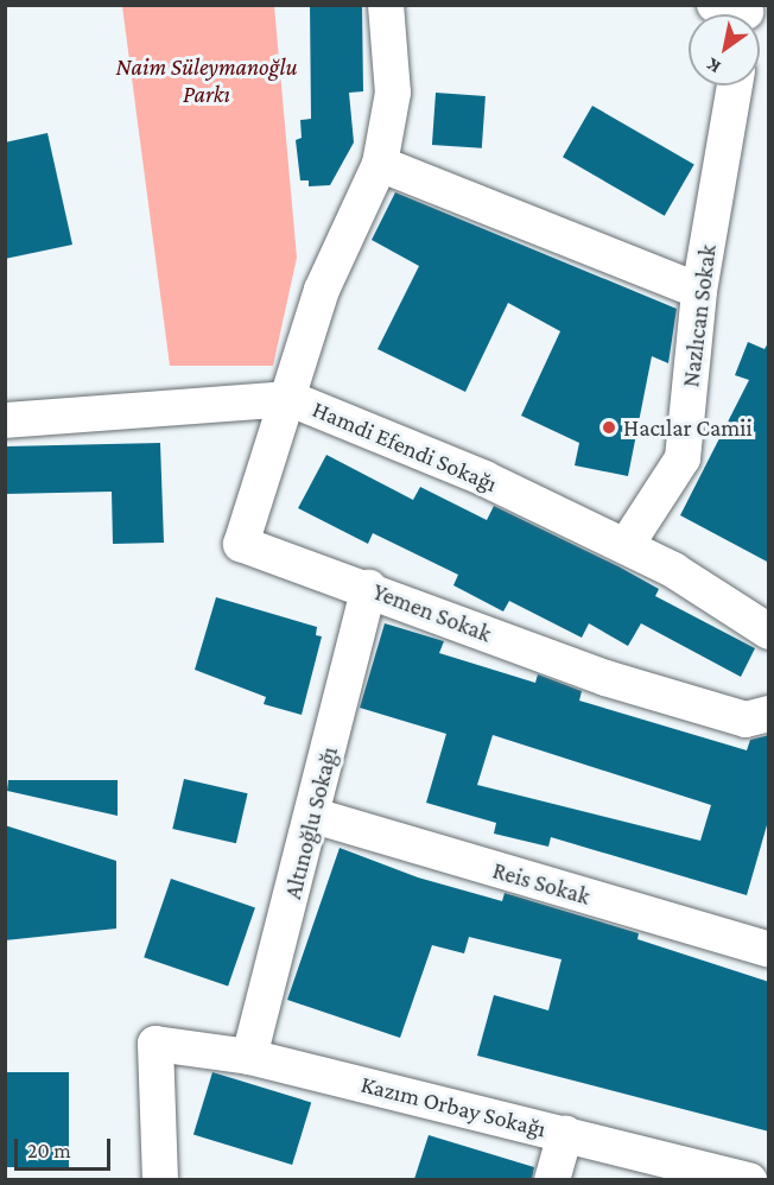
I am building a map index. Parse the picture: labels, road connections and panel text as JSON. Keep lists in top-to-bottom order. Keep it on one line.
{"streets":{"street":["Nazlıcan Sokak","Hamdi Efendi Sokağı","Yemen Sokak","Altınoğlu Sokağı","Reis Sokak","Kazım Orbay Sokağı"]},"crossings":[["Nazlıcan Sokak","Hamdi Efendi Sokağı"],["Hamdi Efendi Sokağı","Yemen Sokak"],["Yemen Sokak","Altınoğlu Sokağı"],["Altınoğlu Sokağı","Reis Sokak"],["Altınoğlu Sokağı","Kazım Orbay Sokağı"]],"parks":["Naim Süleymanoğlu Parkı"],"places":["Hacılar Camii"],"scale_bar":"20 m","north":"bottom left"}
